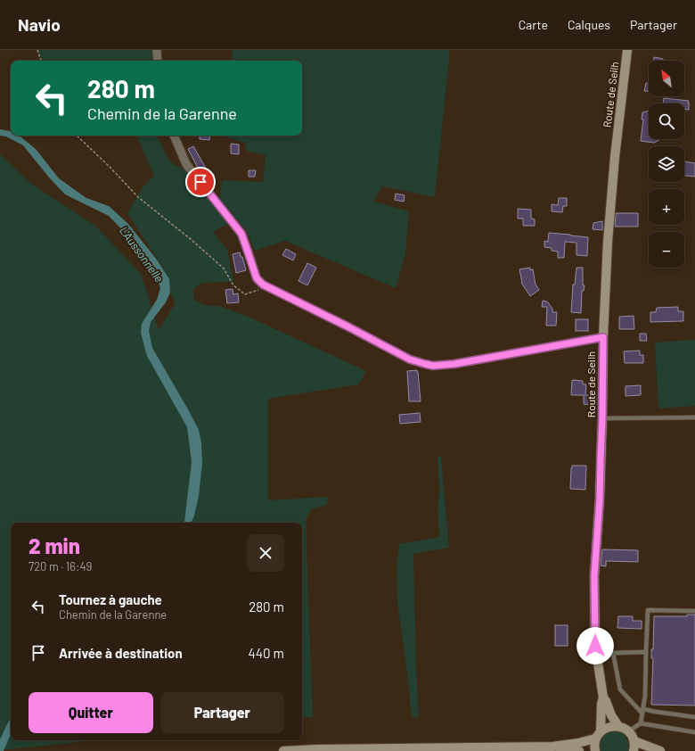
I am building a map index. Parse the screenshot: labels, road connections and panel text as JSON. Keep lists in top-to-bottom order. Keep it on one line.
{"streets":{"street":["Route de Seilh"]},"water":["L'Aussonnelle"],"north":"top left","page":{"header":"Navio","nav":["Carte","Calques","Partager"],"map_buttons":["+","−"],"turn":["280 m","Chemin de la Garenne"],"heading":["2 min","720 m · 16:49"],"list":[{"name":"Tournez à gauche","note":"Chemin de la Garenne","value":"280 m"},{"name":"Arrivée à destination","value":"440 m"}],"buttons":["Quitter","Partager"]}}
